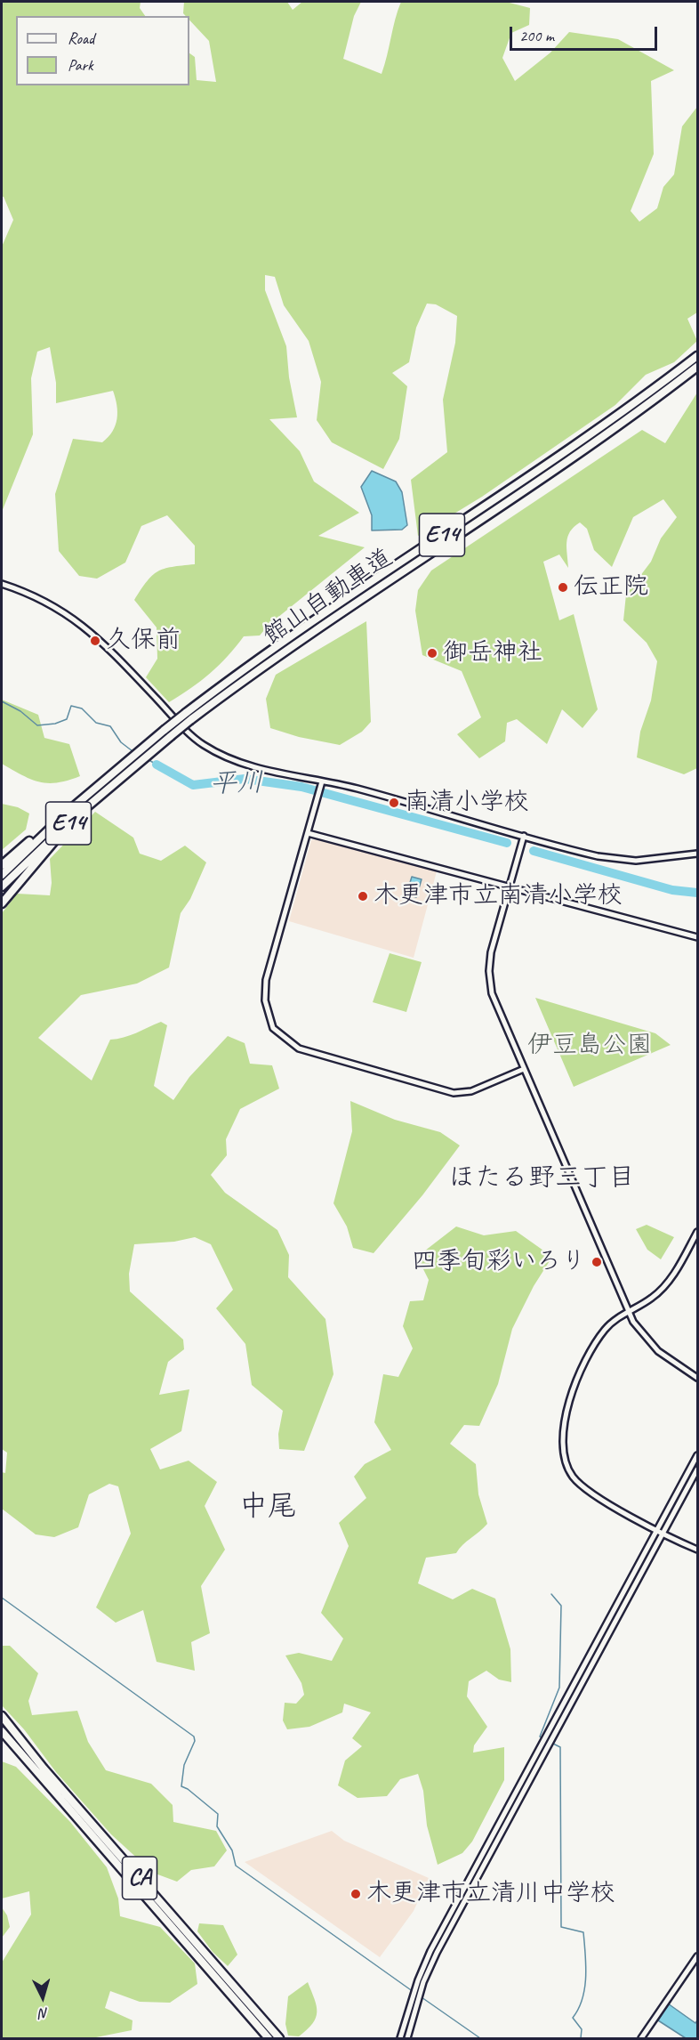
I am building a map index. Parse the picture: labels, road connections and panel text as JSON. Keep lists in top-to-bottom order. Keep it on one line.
{"streets":{"highway":["E14","館山自動車道","CA"]},"districts":["ほたる野三丁目","中尾"],"water":["平川"],"parks":["伊豆島公園"],"places":["伝正院","久保前","御岳神社","南清小学校","木更津市立南清小学校","四季旬彩いろり","木更津市立清川中学校"],"legend":["Road","Park"],"scale_bar":"200 m","north":"bottom"}
